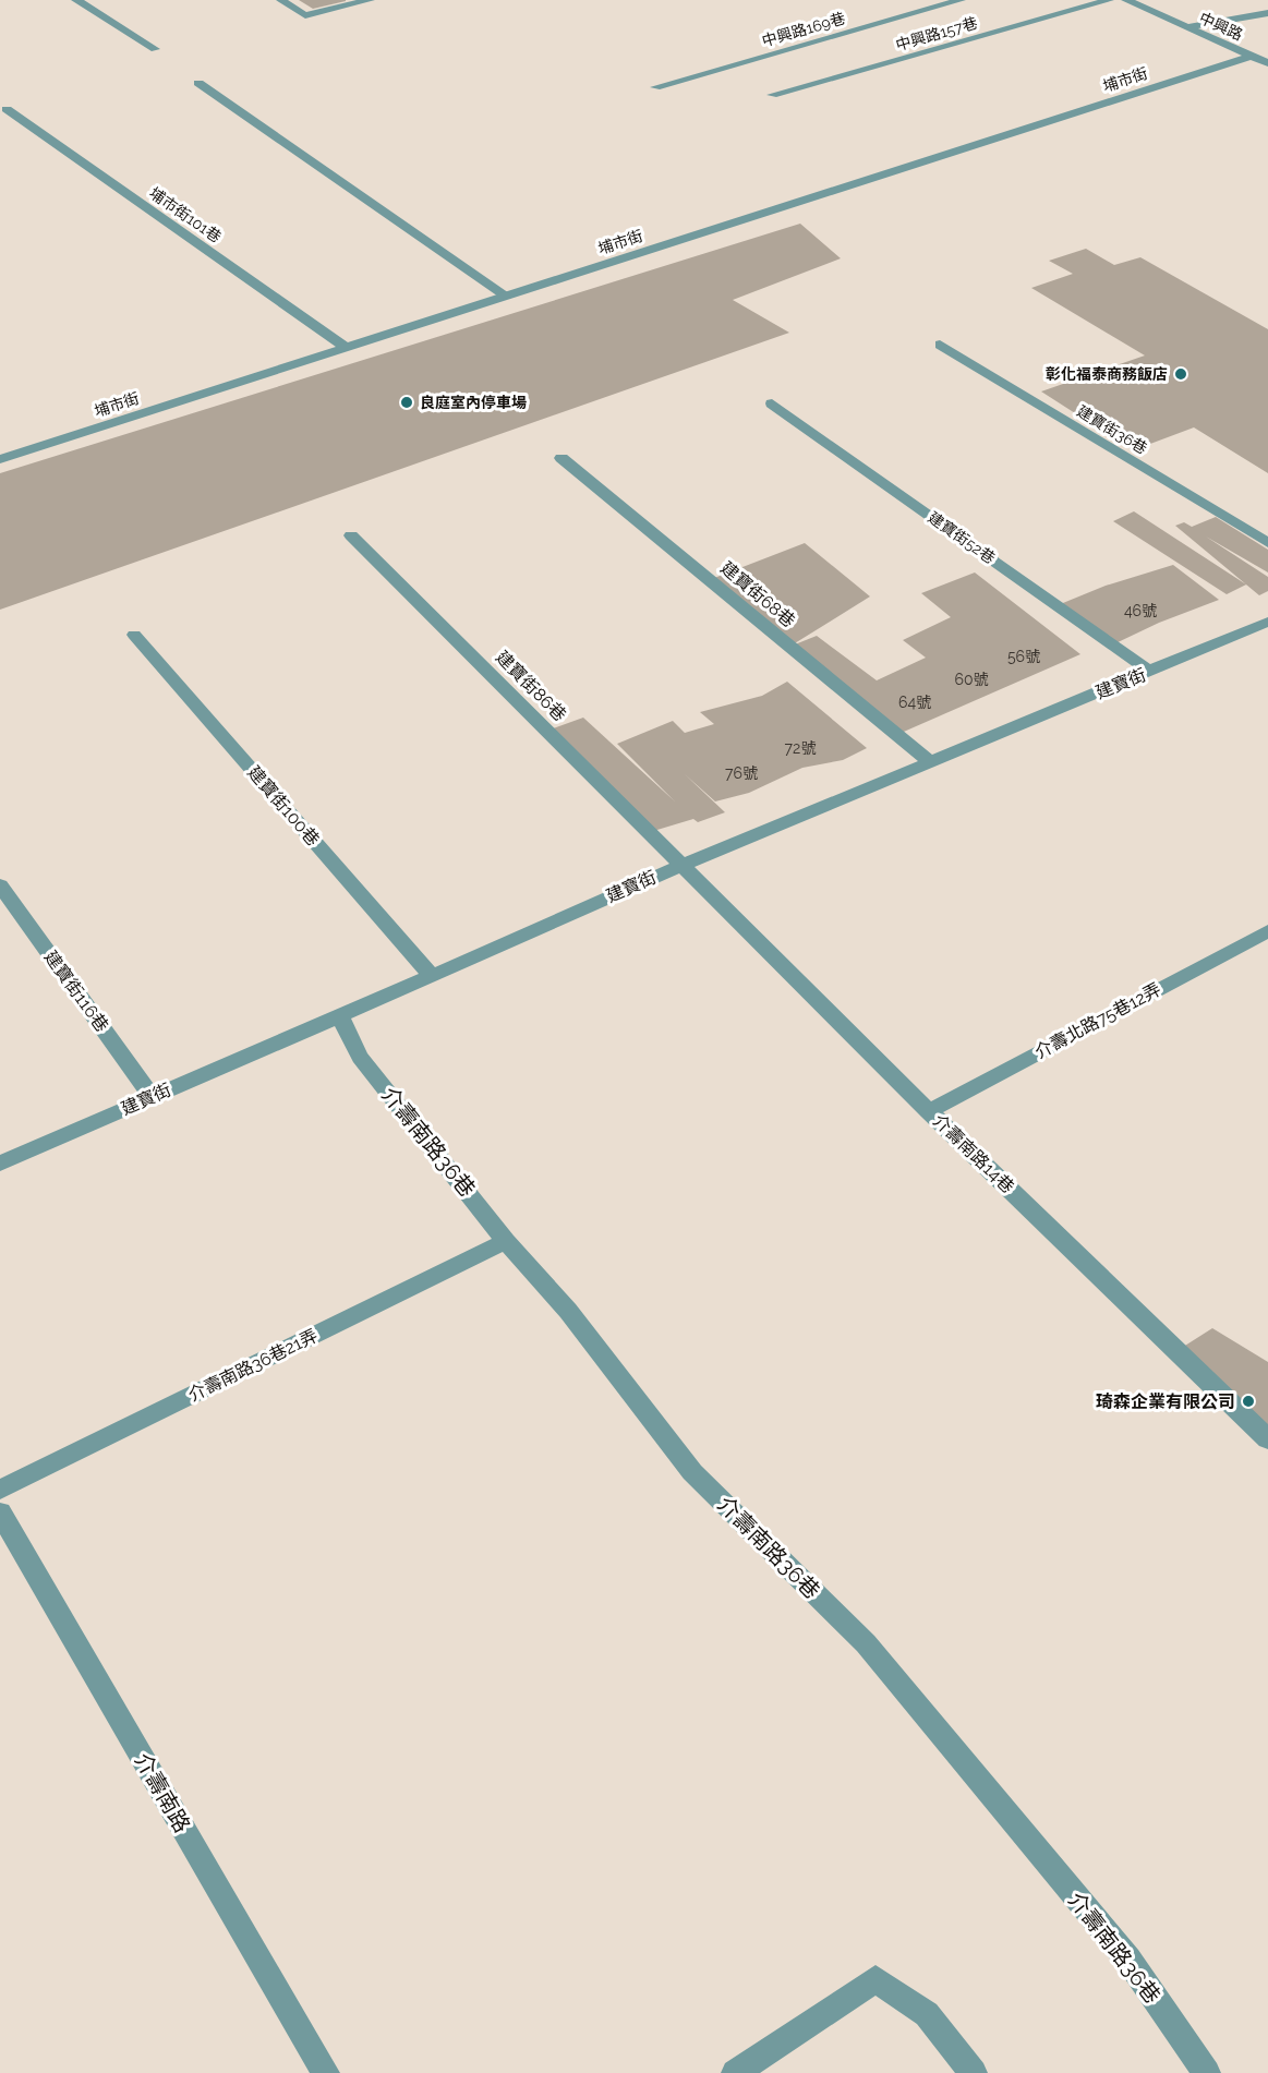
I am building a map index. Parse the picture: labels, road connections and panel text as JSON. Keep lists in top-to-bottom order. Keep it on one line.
{"streets":{"street":["中興路","中興路169巷","中興路157巷","埔市街","埔市街101巷","建寶街36巷","建寶街52巷","建寶街68巷","建寶街","建寶街86巷","建寶街100巷","建寶街116巷","介壽北路75巷12弄","介壽南路36巷","介壽南路14巷","介壽南路36巷21弄","介壽南路"]},"crossings":[["中興路","埔市街"],["埔市街","埔市街101巷"],["建寶街52巷","建寶街"],["建寶街68巷","建寶街"],["建寶街","建寶街86巷"],["建寶街","建寶街100巷"],["建寶街","建寶街116巷"],["建寶街","介壽南路36巷"],["建寶街","介壽南路14巷"],["建寶街86巷","介壽南路14巷"],["介壽北路75巷12弄","介壽南路14巷"],["介壽南路36巷","介壽南路36巷21弄"]],"places":["彰化福泰商務飯店","良庭室內停車場","琦森企業有限公司"],"house_numbers":["46號","56號","60號","64號","72號","76號"]}
